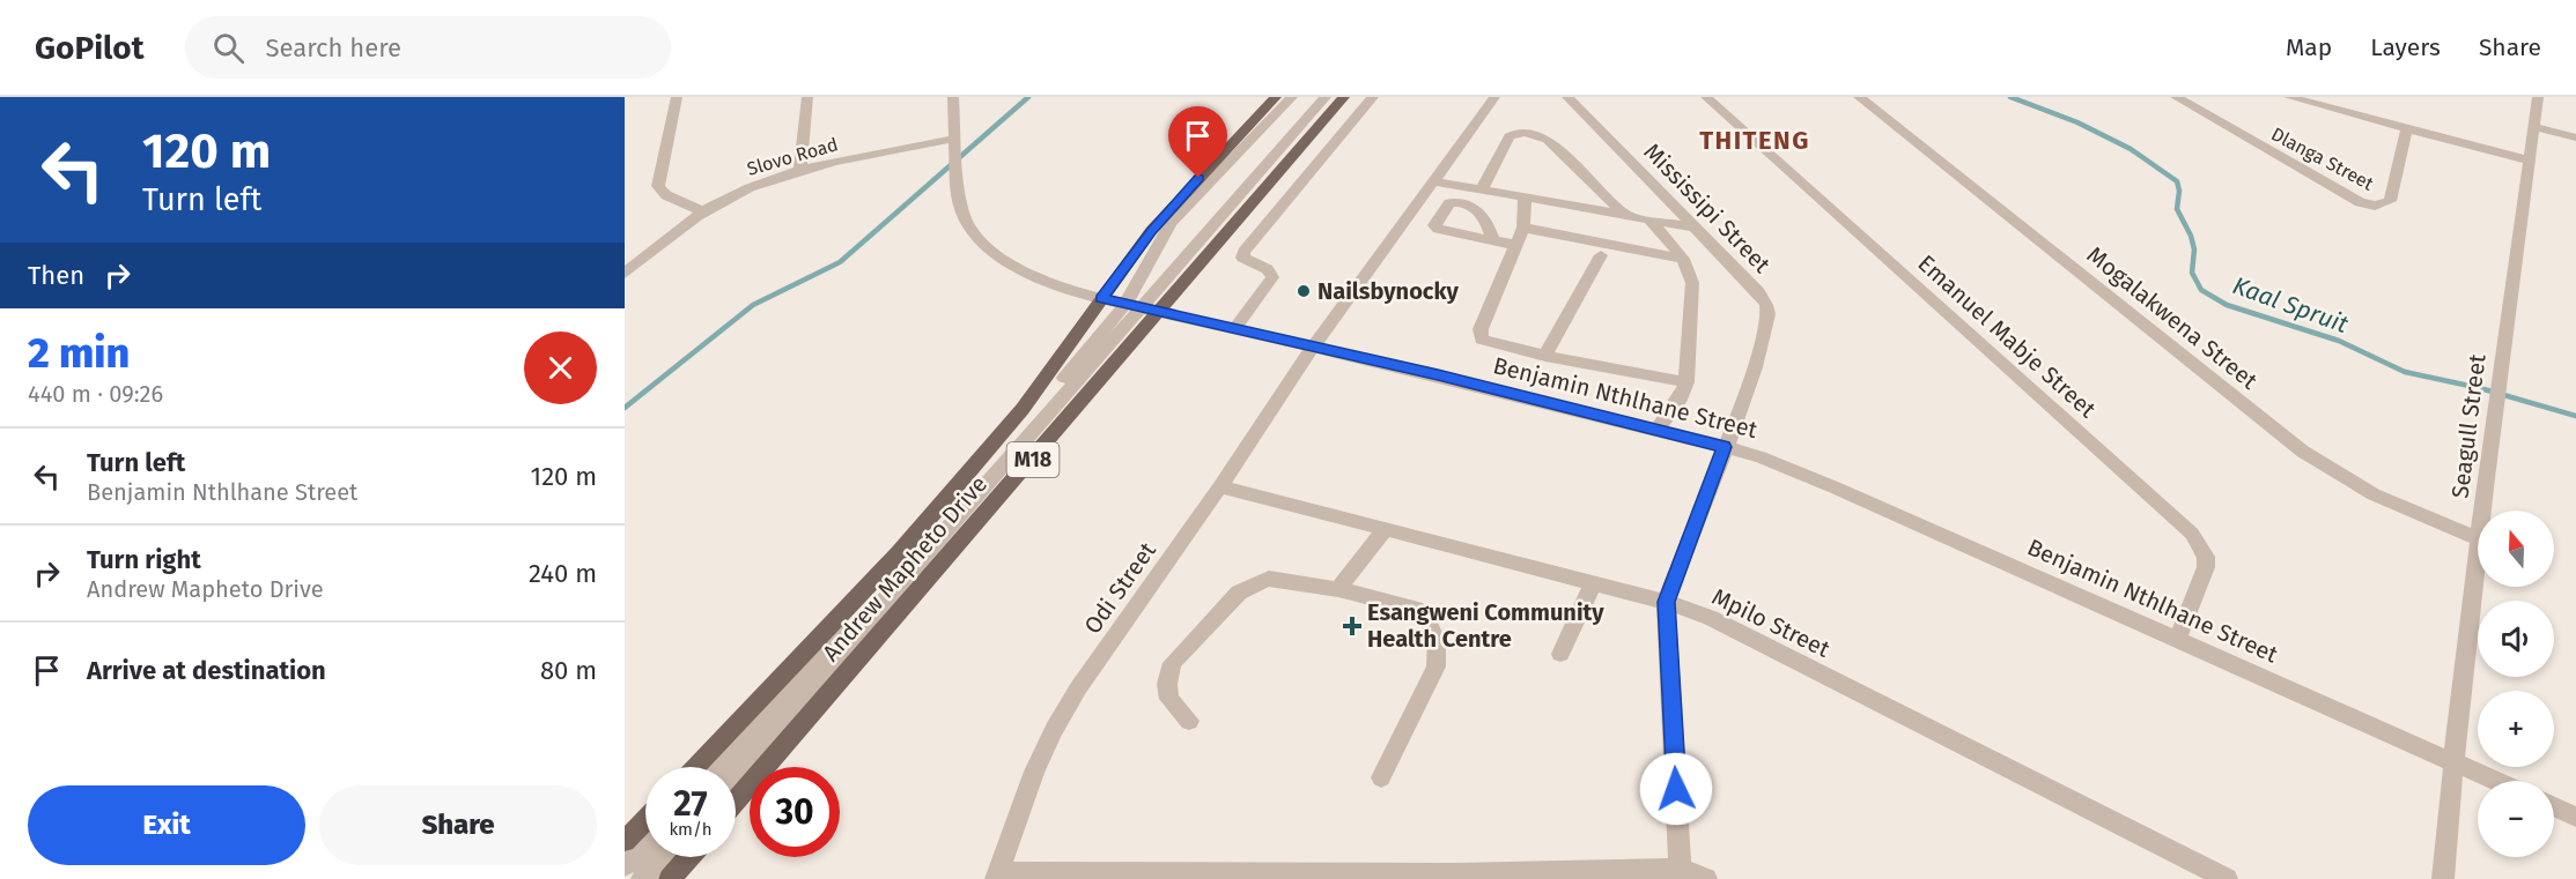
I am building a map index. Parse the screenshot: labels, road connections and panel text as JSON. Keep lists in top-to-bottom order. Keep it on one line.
{"streets":{"main road":["M18","Andrew Mapheto Drive"],"street":["Slovo Road","Dlanga Street","Mississipi Street","Mogalakwena Street","Emanuel Mabje Street","Benjamin Nthlhane Street","Seagull Street","Odi Street","Mpilo Street"]},"crossings":[["Slovo Road","Benjamin Nthlhane Street"],["Mississipi Street","Benjamin Nthlhane Street"],["Emanuel Mabje Street","Benjamin Nthlhane Street"],["Benjamin Nthlhane Street","Seagull Street"],["Benjamin Nthlhane Street","Andrew Mapheto Drive"],["Benjamin Nthlhane Street","Odi Street"],["Odi Street","Mpilo Street"]],"districts":["THITENG"],"water":["Kaal Spruit"],"places":{"other":["Nailsbynocky"],"health":["Esangweni Community Health Centre"]},"north":"top","page":{"header":"GoPilot","search":"Search here","nav":["Map","Layers","Share"],"turn":["120 m","Turn left"],"then":"Then","heading":["2 min","440 m · 09:26"],"list":[{"name":"Turn left","note":"Benjamin Nthlhane Street","value":"120 m"},{"name":"Turn right","note":"Andrew Mapheto Drive","value":"240 m"},{"name":"Arrive at destination","value":"80 m"}],"map_buttons":["+","−"],"speed":"27 km/h","limit":"30","buttons":["Exit","Share"]}}
